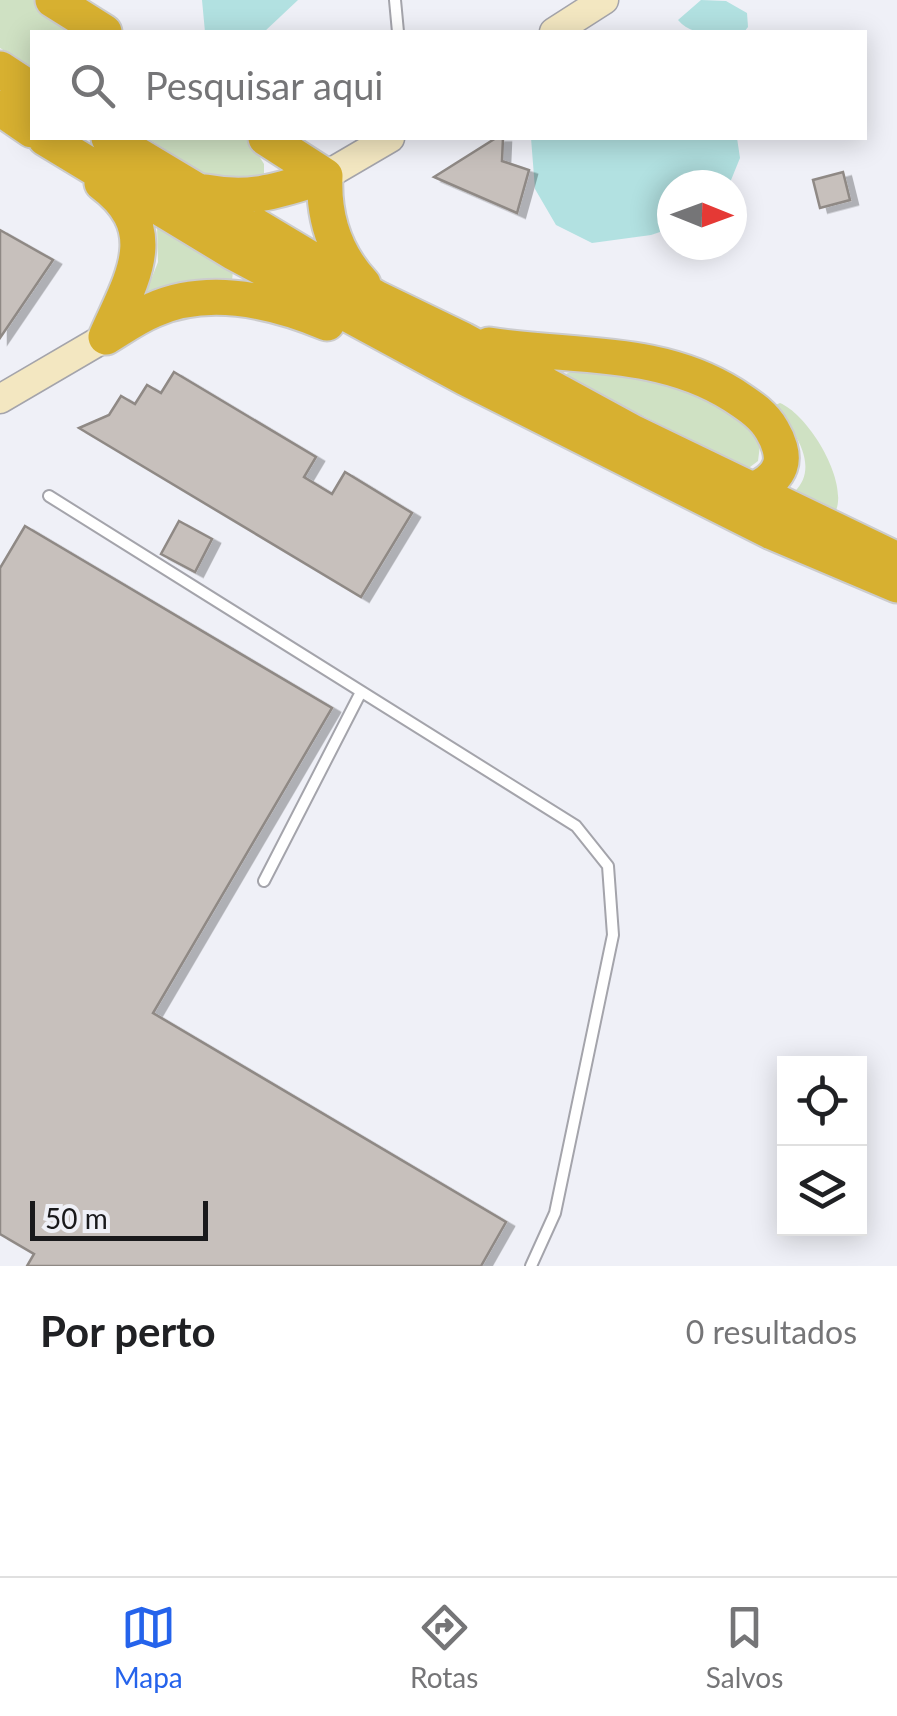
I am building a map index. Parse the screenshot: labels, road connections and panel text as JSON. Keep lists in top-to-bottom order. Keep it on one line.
{"scale_bar":"50 m","north":"right","page":{"search":"Pesquisar aqui","scale":"50 m","heading":["Por perto","0 resultados"],"nav":["Mapa","Rotas","Salvos"]}}
